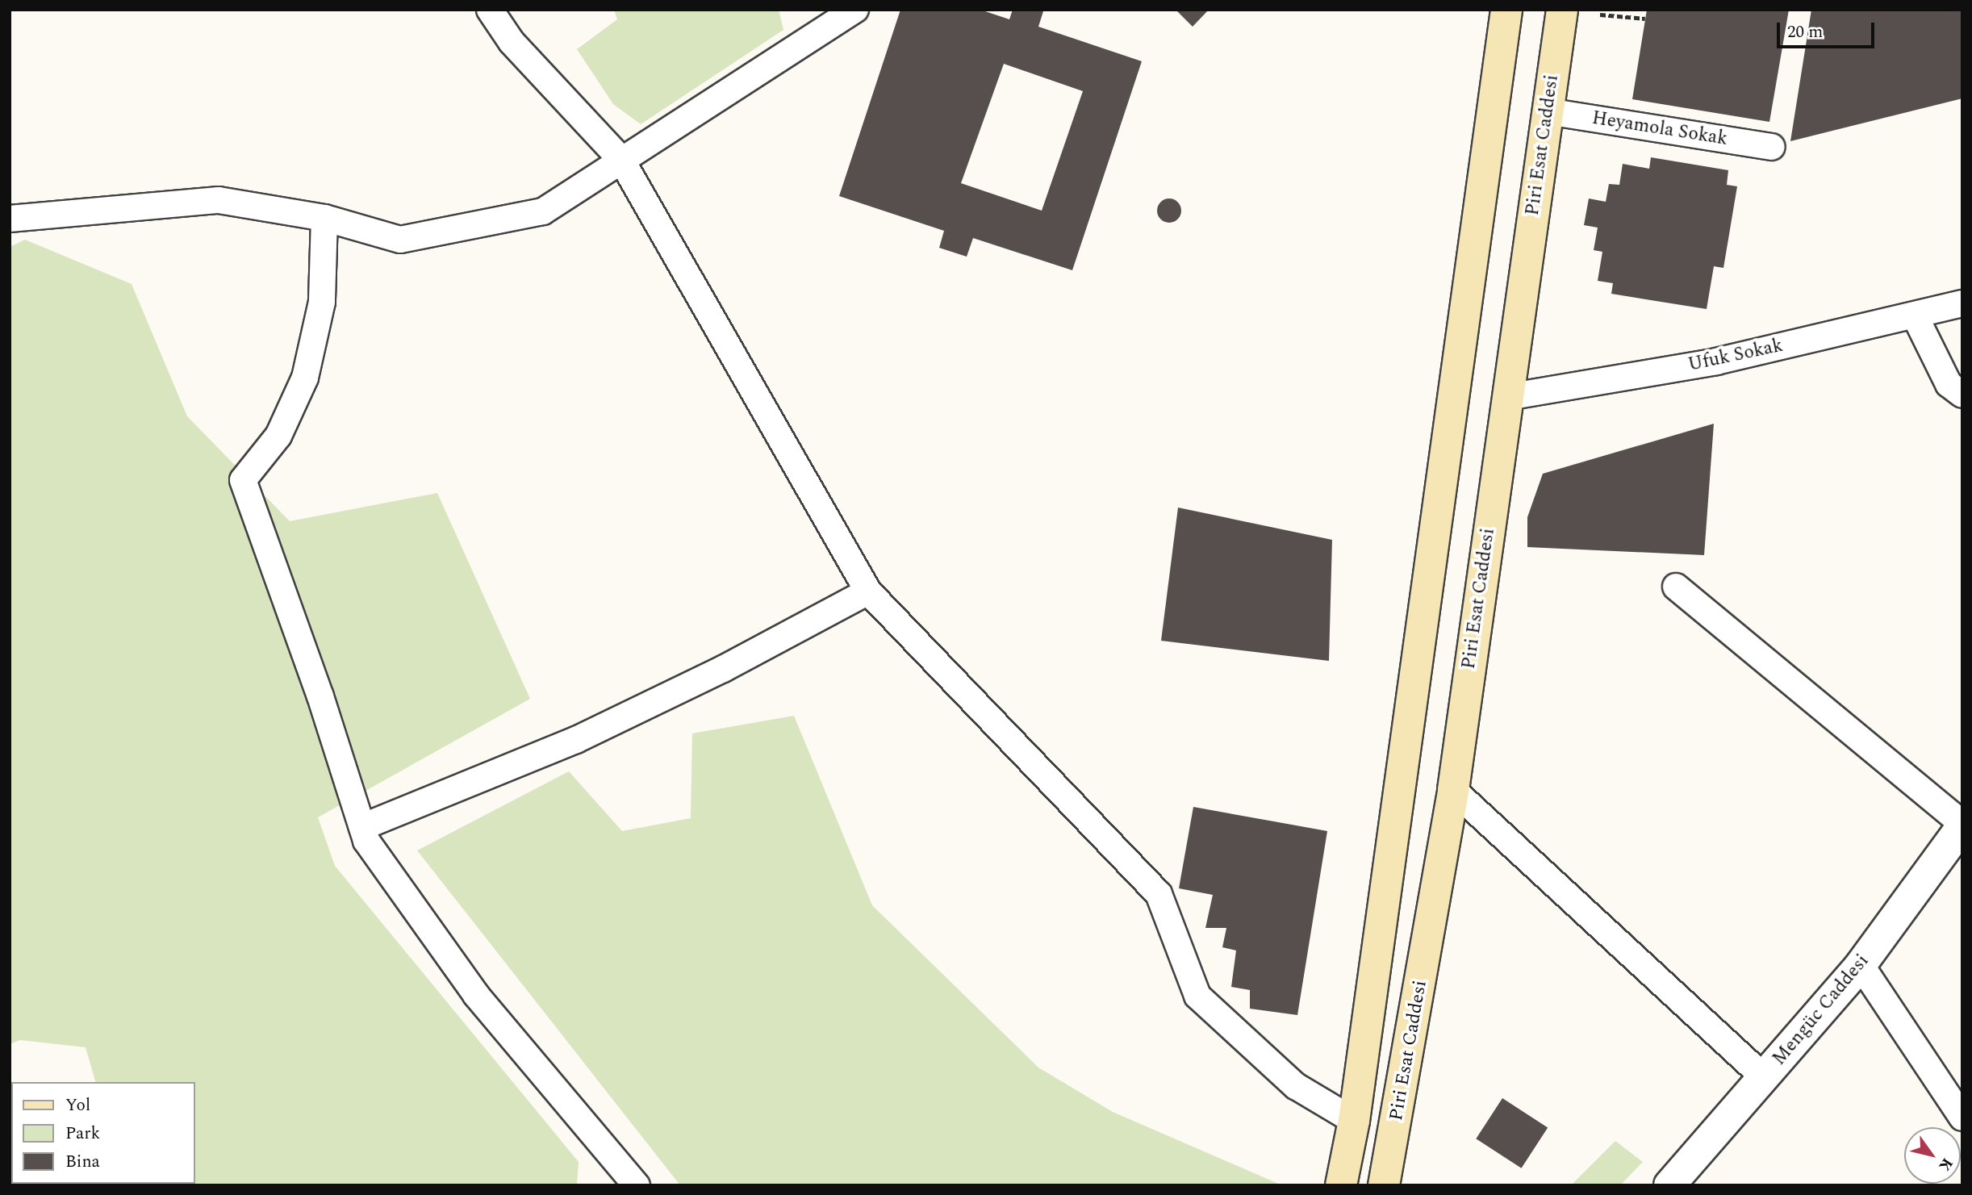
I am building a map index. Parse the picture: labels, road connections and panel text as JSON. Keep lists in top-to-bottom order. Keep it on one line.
{"streets":{"main road":["Piri Esat Caddesi"],"street":["Heyamola Sokak","Ufuk Sokak","Mengüc Caddesi"]},"crossings":[["Heyamola Sokak","Piri Esat Caddesi"],["Piri Esat Caddesi","Ufuk Sokak"]],"legend":["Yol","Park","Bina"],"scale_bar":"20 m","north":"bottom right"}
